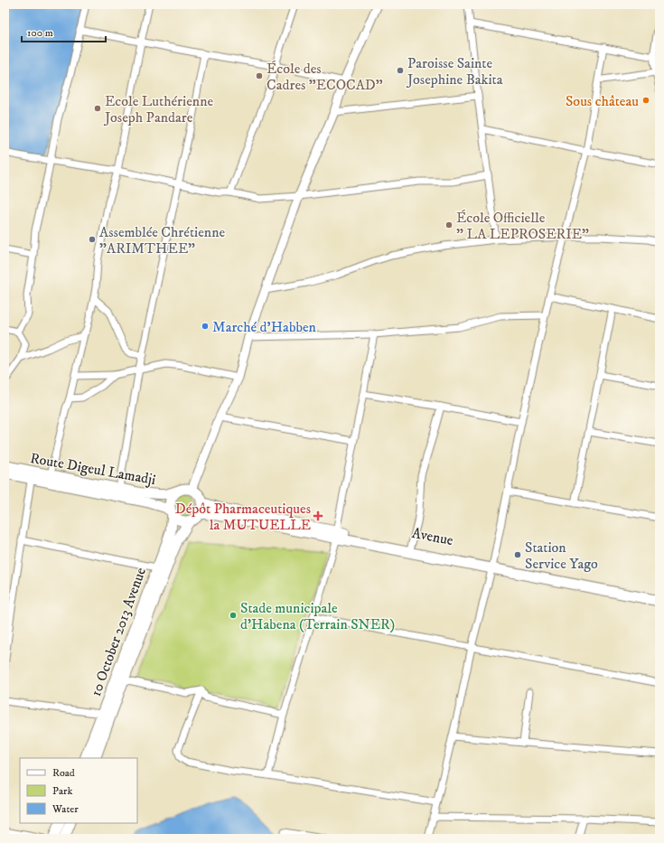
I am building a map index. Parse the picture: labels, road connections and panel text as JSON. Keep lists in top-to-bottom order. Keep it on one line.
{"streets":{"highway":["Avenue","10 October 2013 Avenue"],"main road":["Route Digeul Lamadji"]},"crossings":[["Route Digeul Lamadji","Avenue"],["Route Digeul Lamadji","10 October 2013 Avenue"],["Avenue","10 October 2013 Avenue"]],"places":{"other":["Paroisse Sainte Josephine Bakita","École des Cadres \"ECOCAD\"","Sous château","Ecole Luthérienne Joseph Pandare","École Officielle \" LA LEPROSERIE\"","Assemblée Chrétienne \"ARIMTHEE\"","Marché d'Habben","Station Service Yago","Stade municipale d'Habena (Terrain SNER)"],"health":["Dépôt Pharmaceutiques la MUTUELLE"]},"legend":["Road","Park","Water"],"scale_bar":"100 m"}
